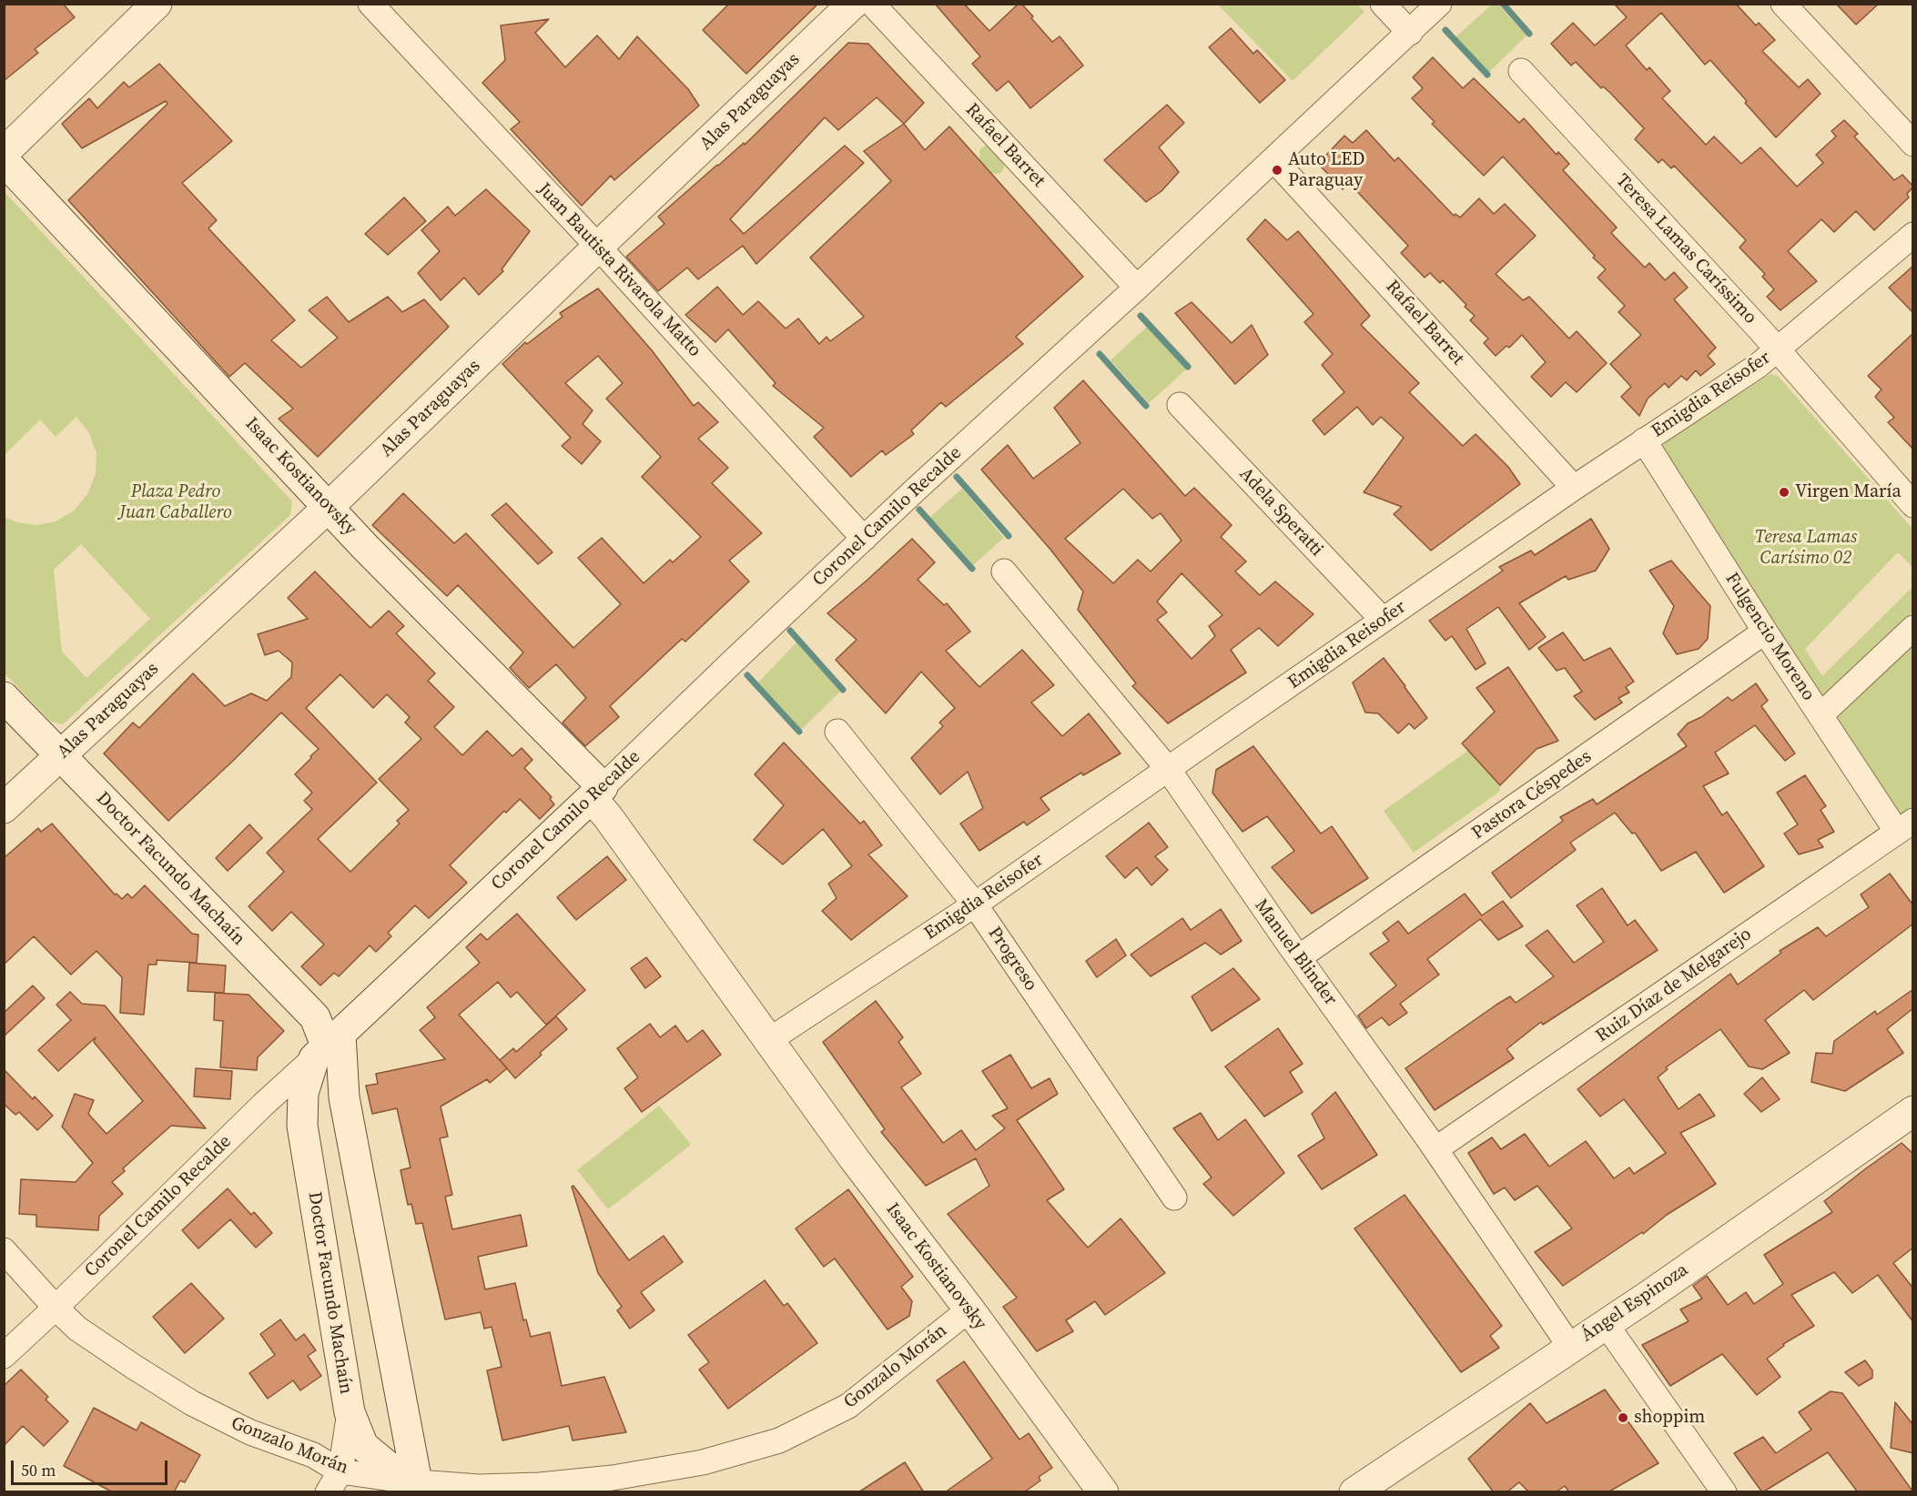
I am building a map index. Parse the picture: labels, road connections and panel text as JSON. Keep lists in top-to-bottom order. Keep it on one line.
{"streets":{"street":["Alas Paraguayas","Rafael Barret","Teresa Lamas Caríssimo","Juan Bautista Rivarola Matto","Emigdia Reisofer","Isaac Kostianovsky","Adela Speratti","Coronel Camilo Recalde","Fulgencio Moreno","Pastora Céspedes","Doctor Facundo Machaín","Manuel Blinder","Progreso","Ruiz Díaz de Melgarejo","Ángel Espinoza","Gonzalo Morán"]},"crossings":[["Alas Paraguayas","Juan Bautista Rivarola Matto"],["Alas Paraguayas","Isaac Kostianovsky"],["Alas Paraguayas","Doctor Facundo Machaín"],["Rafael Barret","Emigdia Reisofer"],["Rafael Barret","Coronel Camilo Recalde"],["Teresa Lamas Caríssimo","Emigdia Reisofer"],["Juan Bautista Rivarola Matto","Coronel Camilo Recalde"],["Emigdia Reisofer","Isaac Kostianovsky"],["Emigdia Reisofer","Adela Speratti"],["Emigdia Reisofer","Fulgencio Moreno"],["Emigdia Reisofer","Manuel Blinder"],["Emigdia Reisofer","Progreso"],["Isaac Kostianovsky","Coronel Camilo Recalde"],["Isaac Kostianovsky","Gonzalo Morán"],["Coronel Camilo Recalde","Doctor Facundo Machaín"],["Coronel Camilo Recalde","Gonzalo Morán"],["Fulgencio Moreno","Pastora Céspedes"],["Fulgencio Moreno","Ruiz Díaz de Melgarejo"],["Pastora Céspedes","Manuel Blinder"],["Doctor Facundo Machaín","Gonzalo Morán"],["Manuel Blinder","Ruiz Díaz de Melgarejo"],["Manuel Blinder","Ángel Espinoza"]],"parks":["Plaza Pedro Juan Caballero","Teresa Lamas Carísimo 02"],"places":["Auto LED Paraguay","Virgen María","shoppim"],"scale_bar":"50 m"}
